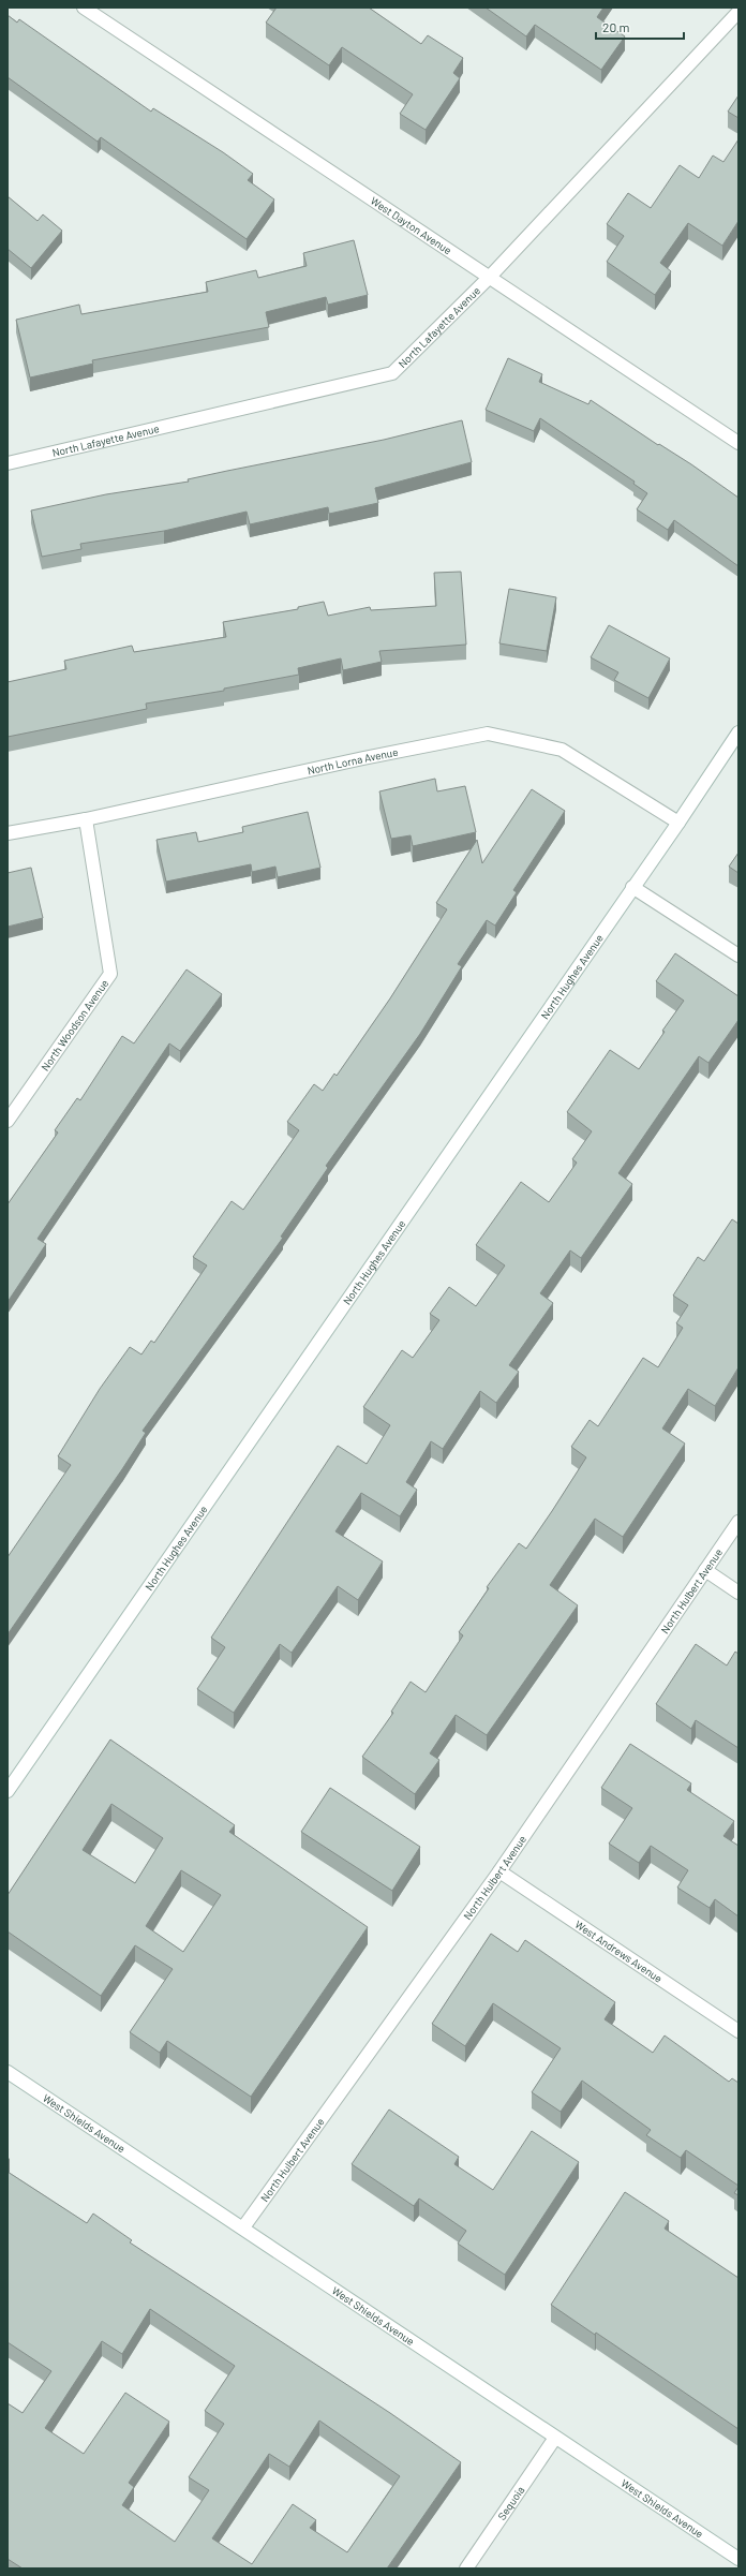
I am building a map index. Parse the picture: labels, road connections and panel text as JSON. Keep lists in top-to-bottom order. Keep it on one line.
{"streets":{"street":["West Dayton Avenue","North Lafayette Avenue","North Lorna Avenue","North Hughes Avenue","North Woodson Avenue","North Hulbert Avenue","West Andrews Avenue","West Shields Avenue","Sequoia"]},"crossings":[["West Dayton Avenue","North Lafayette Avenue"],["North Lorna Avenue","North Hughes Avenue"],["North Lorna Avenue","North Woodson Avenue"],["North Hulbert Avenue","West Andrews Avenue"],["North Hulbert Avenue","West Shields Avenue"],["West Shields Avenue","Sequoia"]],"scale_bar":"20 m"}
